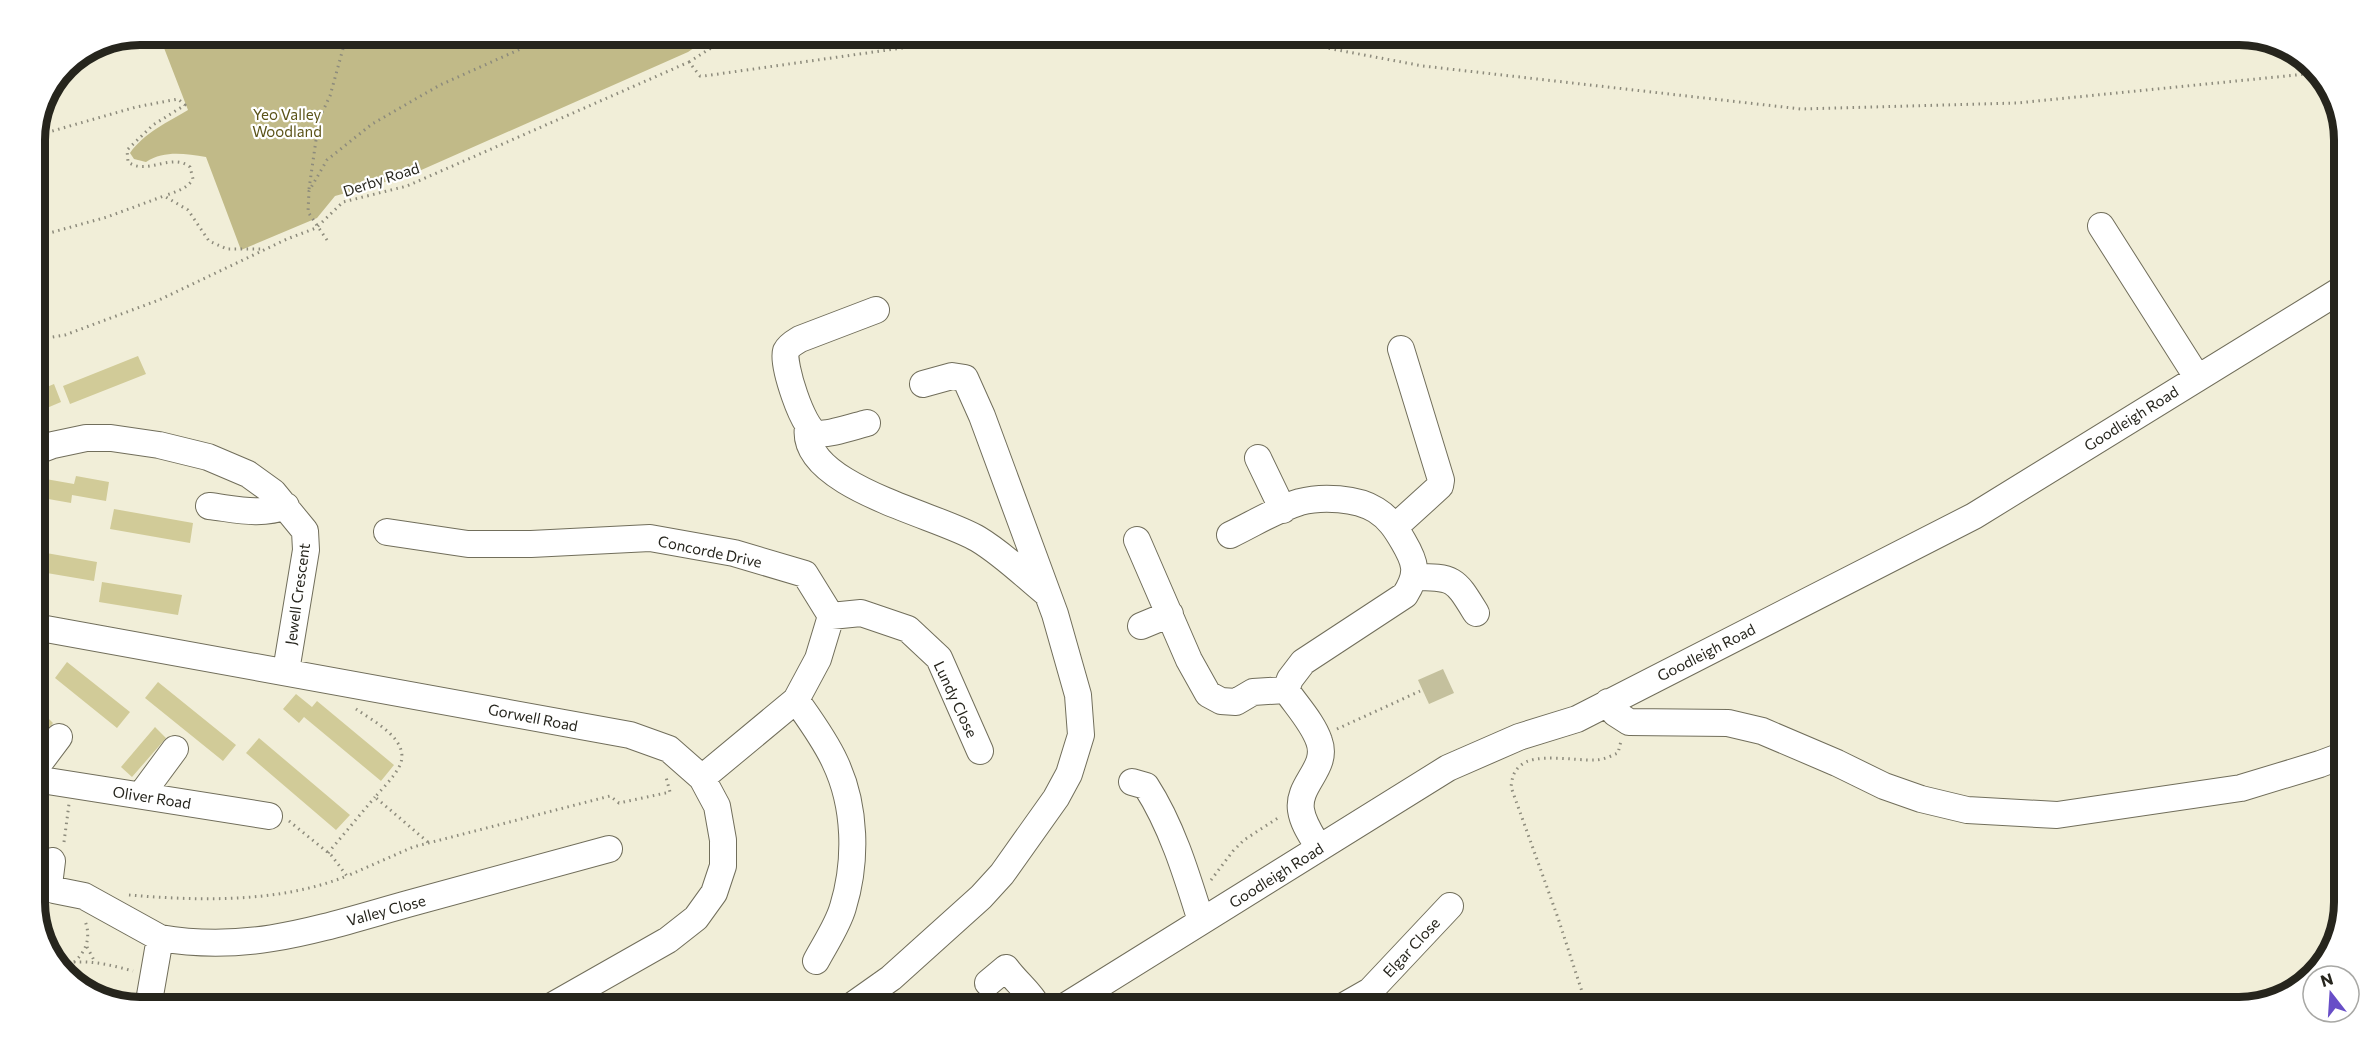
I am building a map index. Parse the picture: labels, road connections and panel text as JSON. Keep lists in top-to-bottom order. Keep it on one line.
{"streets":{"street":["Goodleigh Road","Concorde Drive","Jewell Crescent","Lundy Close","Gorwell Road","Oliver Road","Valley Close","Elgar Close"],"path":["Derby Road"]},"crossings":[["Concorde Drive","Lundy Close"],["Jewell Crescent","Gorwell Road"]],"parks":["Yeo Valley Woodland"],"north":"top"}
